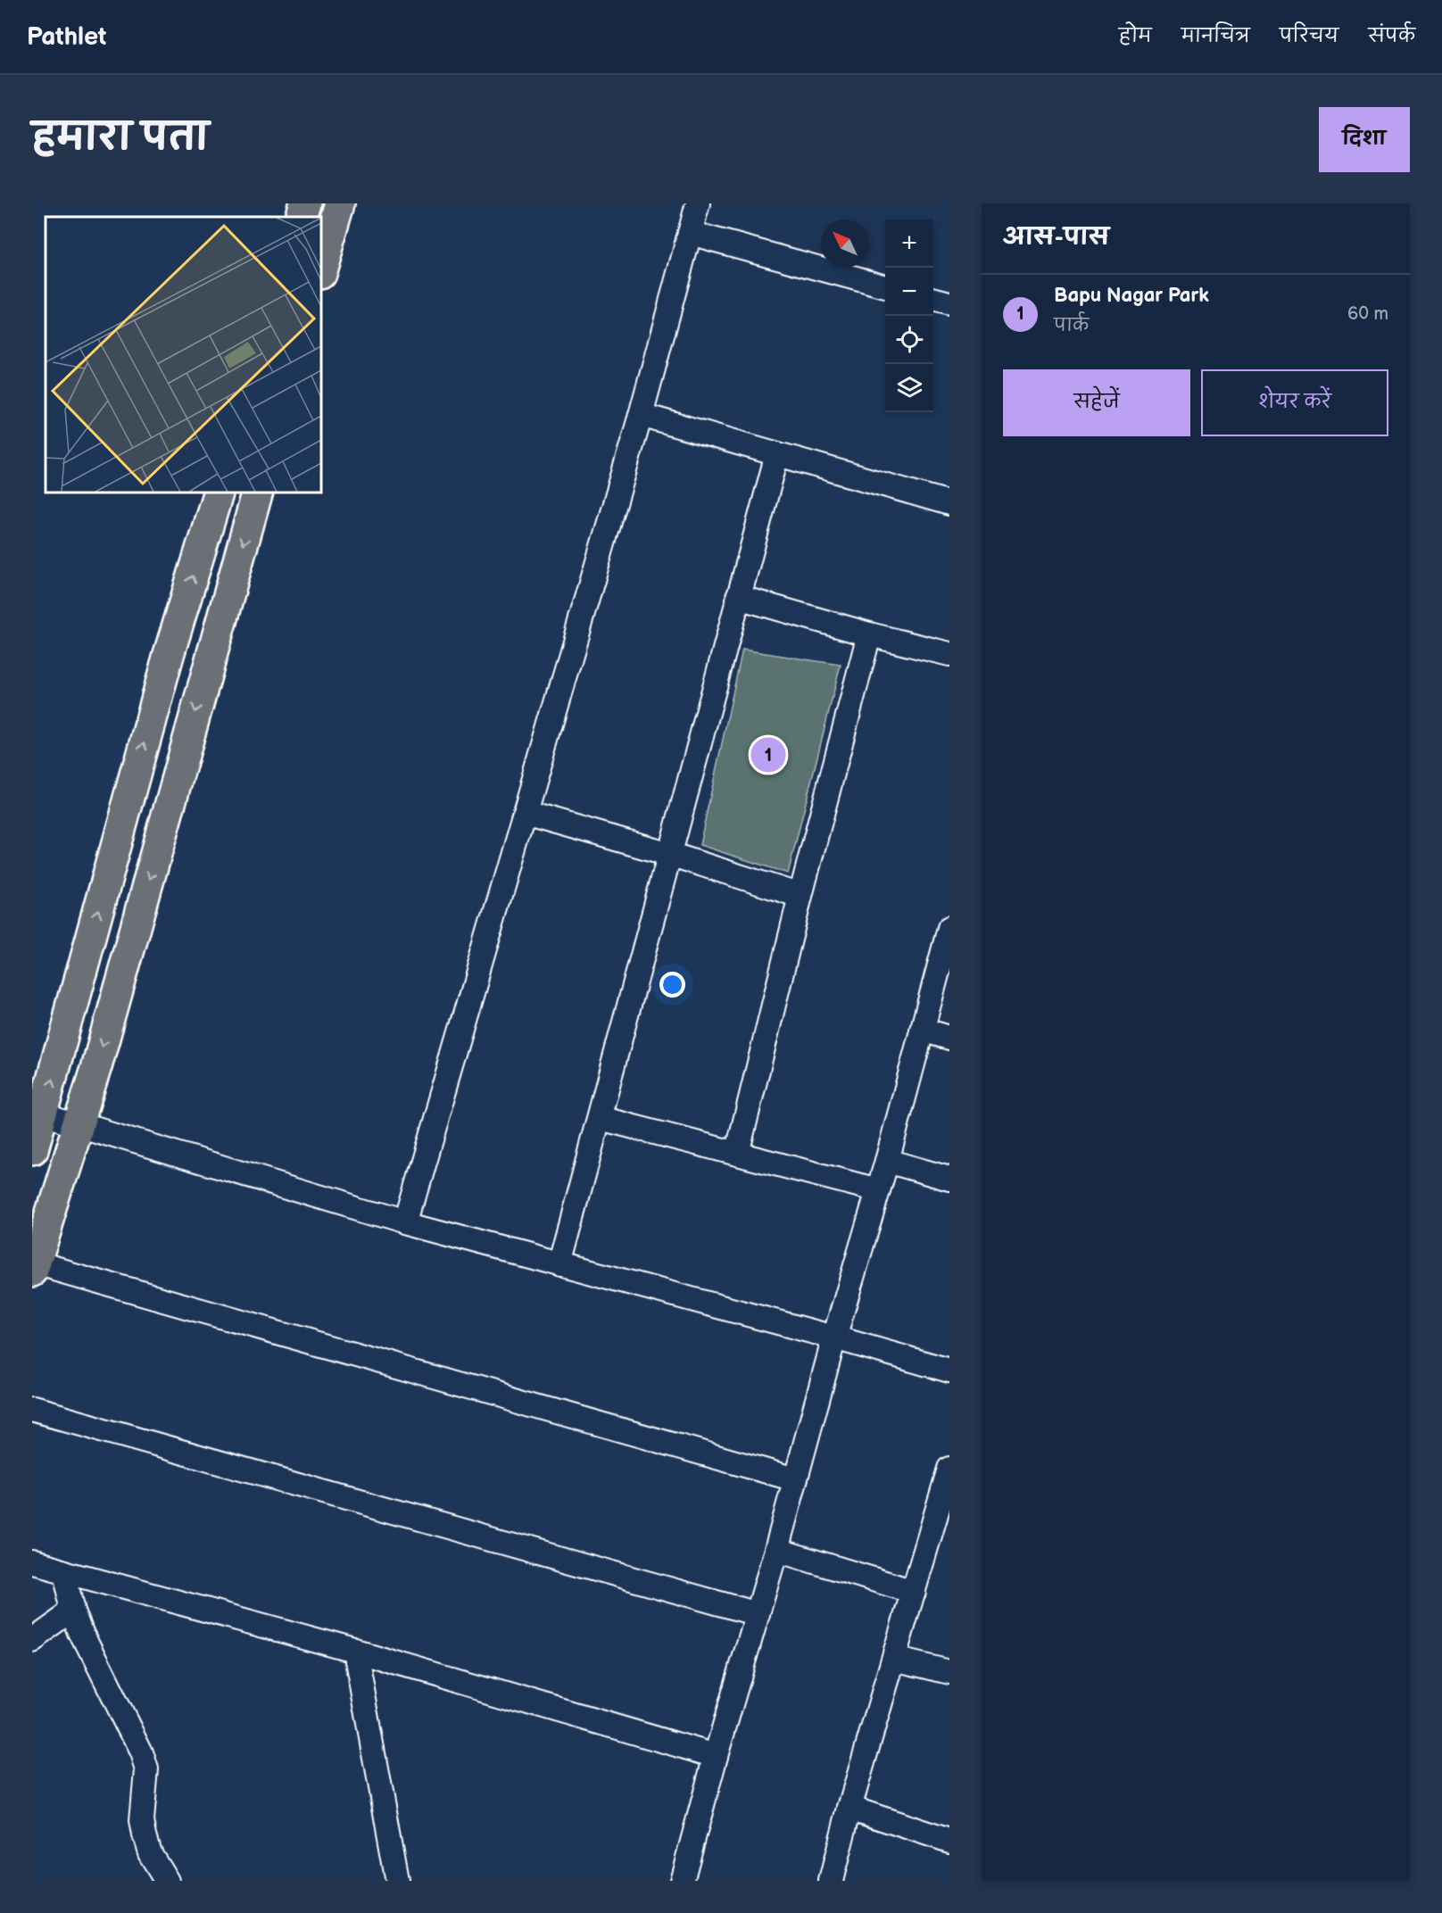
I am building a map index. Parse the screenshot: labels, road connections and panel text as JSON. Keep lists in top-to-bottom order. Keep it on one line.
{"north":"top left","page":{"header":"Pathlet","nav":["होम","मानचित्र","परिचय","संपर्क"],"title":"हमारा पता","buttons":["दिशा",["सहेजें","शेयर करें"]],"heading":"आस-पास","map_buttons":["+","−"],"list":[{"mark":"1","name":"Bapu Nagar Park","note":"पार्क","value":"60 m"}],"pins":"1"}}
